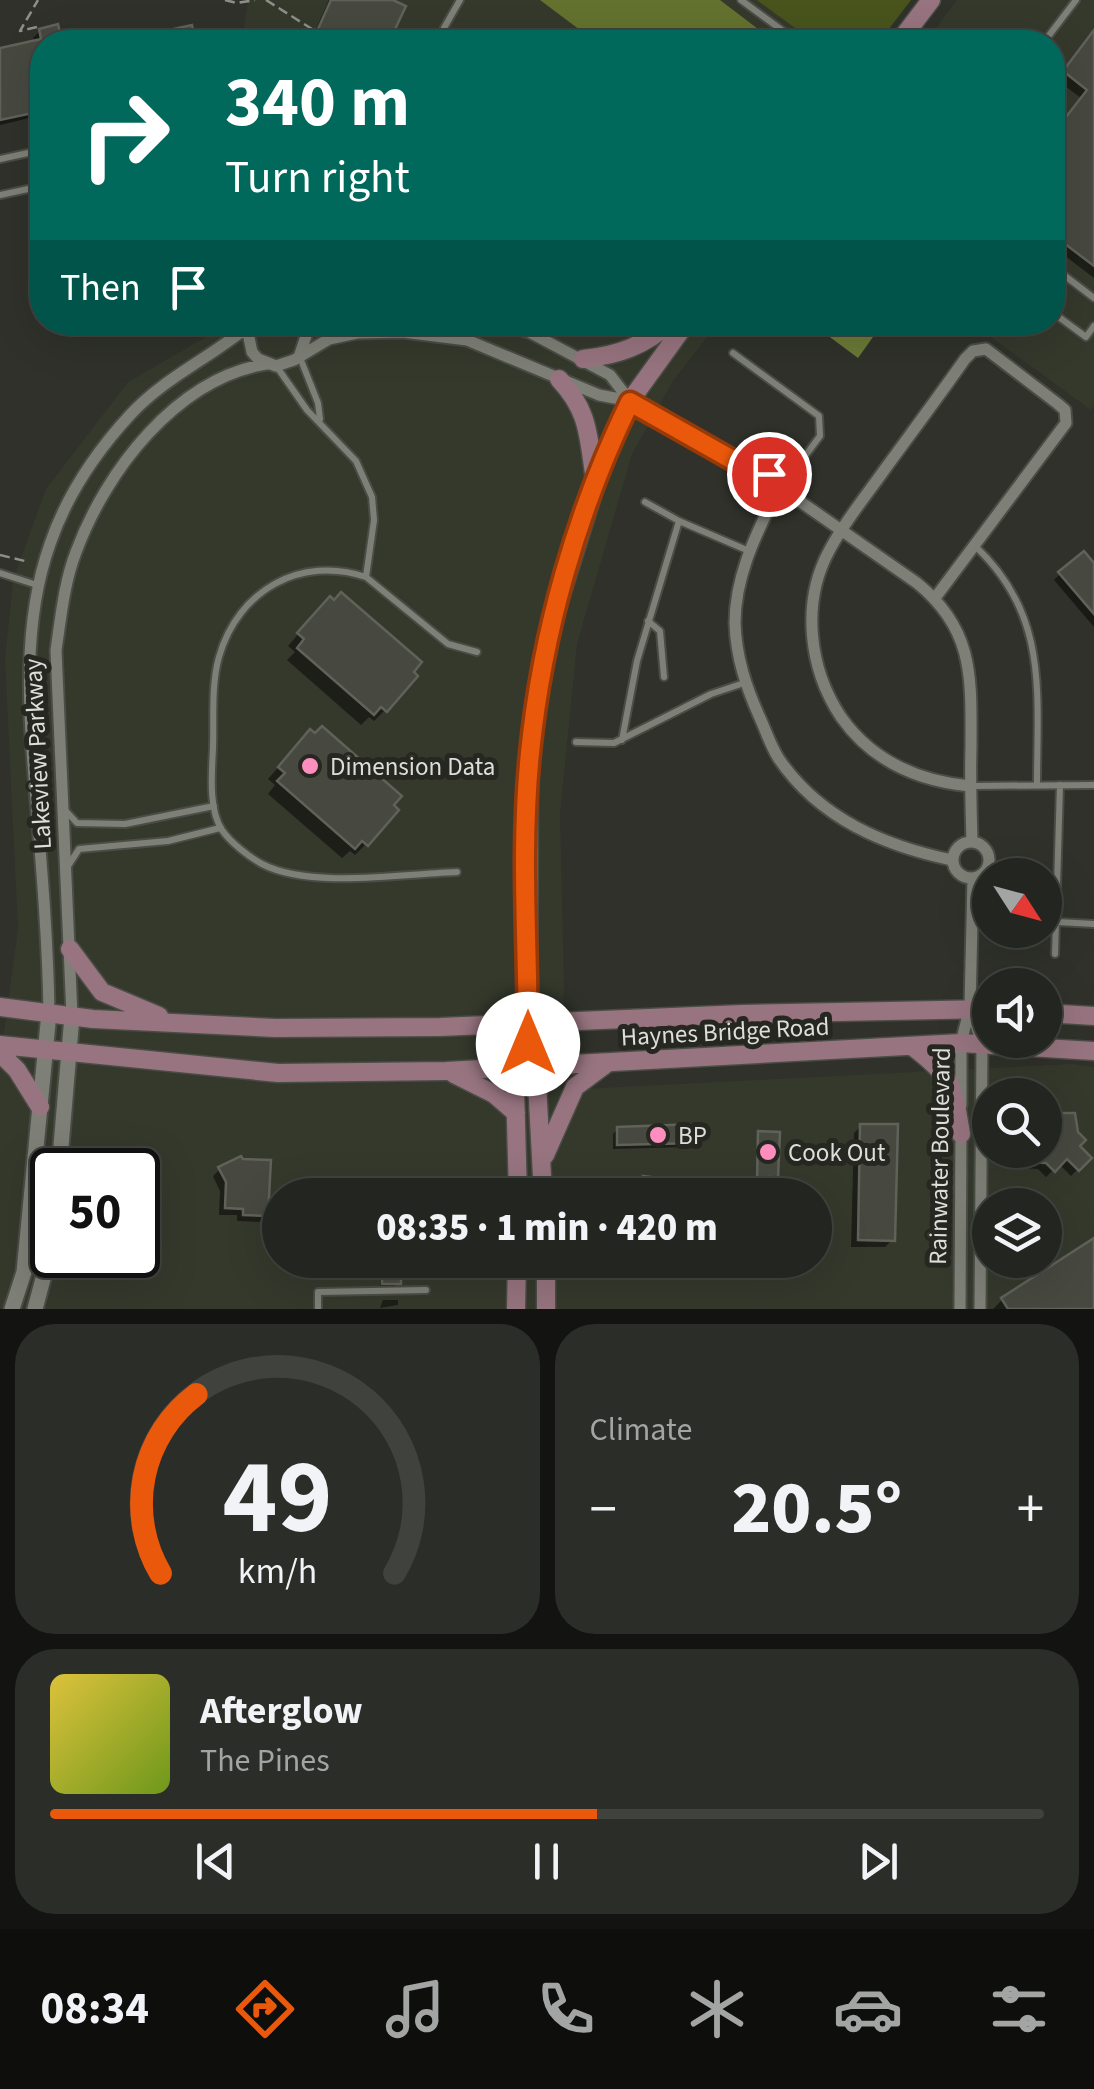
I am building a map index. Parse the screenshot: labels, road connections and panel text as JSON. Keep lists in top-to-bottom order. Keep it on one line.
{"streets":{"main road":["Haynes Bridge Road"],"street":["Lakeview Parkway","Rainwater Boulevard"]},"crossings":[["Lakeview Parkway","Haynes Bridge Road"],["Haynes Bridge Road","Rainwater Boulevard"]],"places":["Dimension Data","BP","Cook Out"],"north":"bottom right","page":{"turn":["340 m","Turn right"],"then":"Then","limit":"50","trip":"08:35 · 1 min · 420 m","tile":"Climate","heat":["−","20.5°","+"],"song":["Afterglow","The Pines"],"tabs":"08:34","gauge":["49","km/h"]}}
